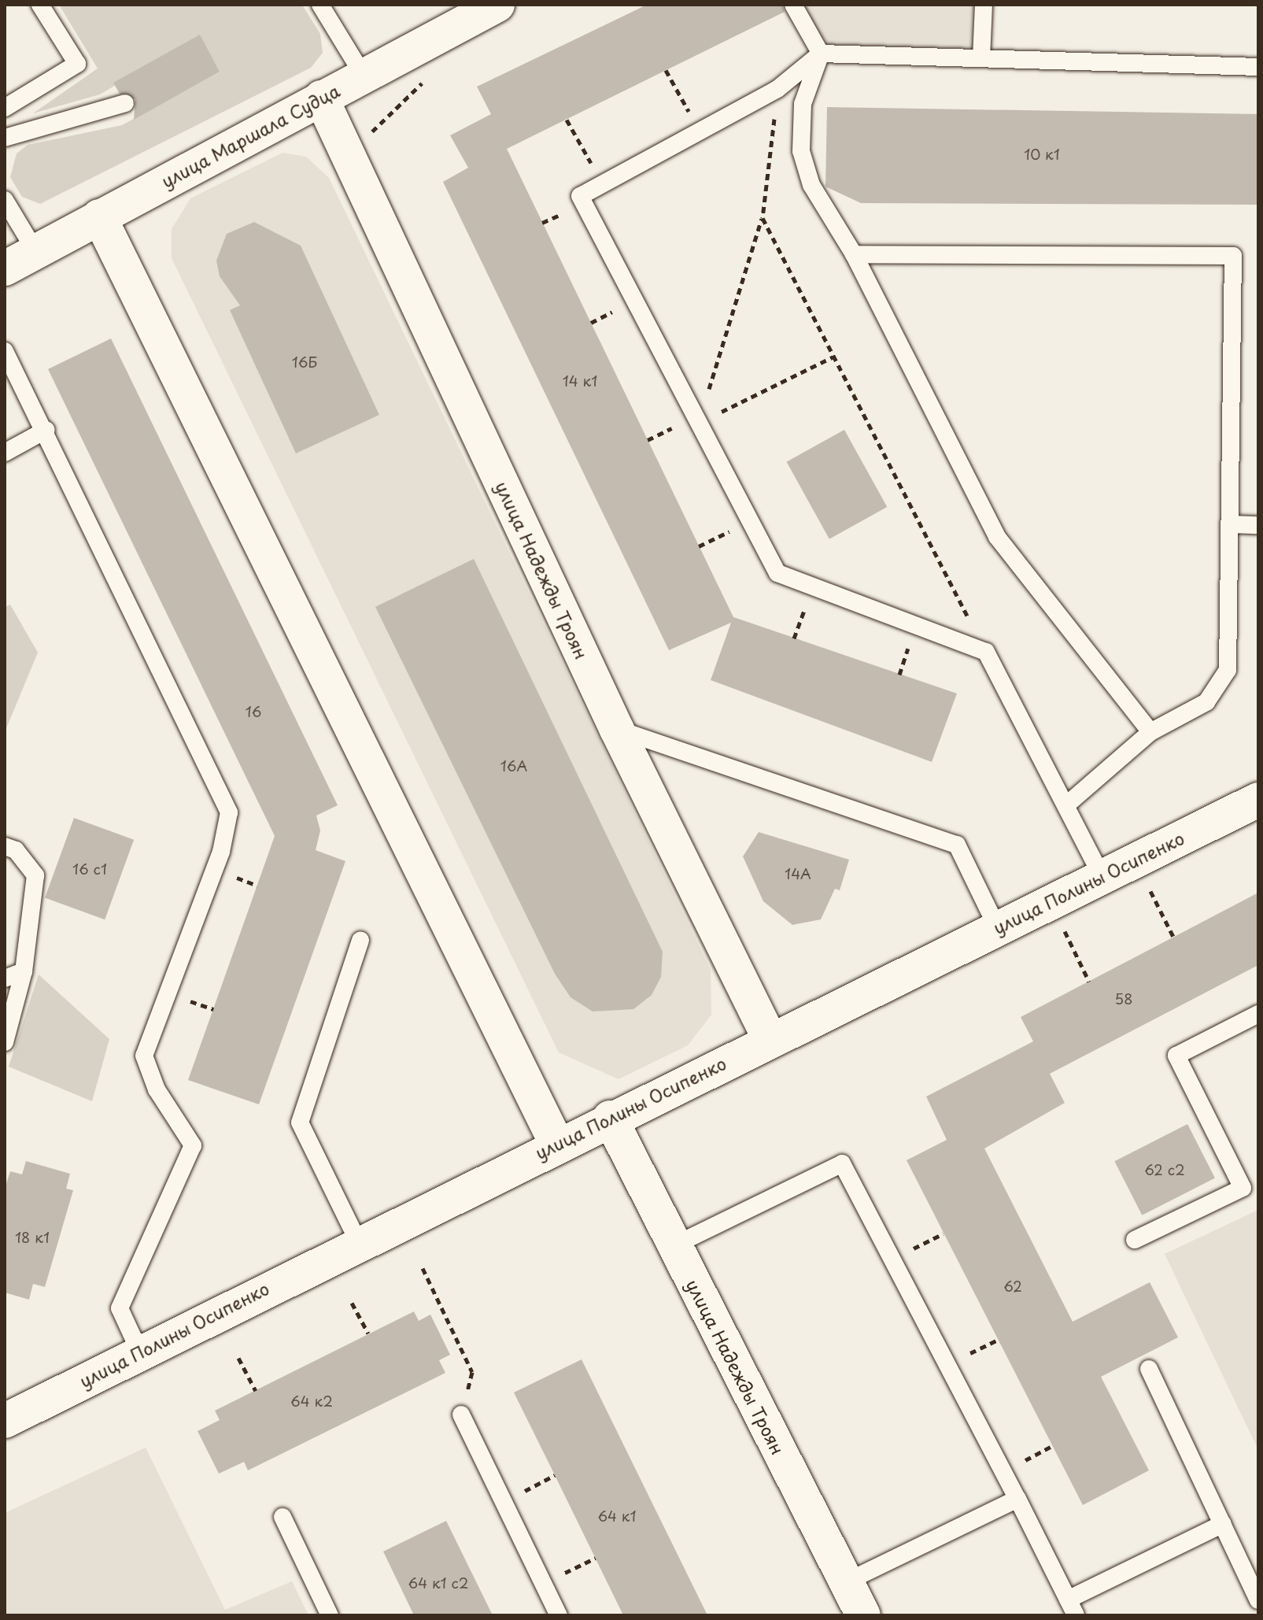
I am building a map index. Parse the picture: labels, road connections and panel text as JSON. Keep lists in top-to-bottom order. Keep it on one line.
{"streets":{"street":["улица Маршала Судца","улица Надежды Троян","улица Полины Осипенко"]},"crossings":[["улица Маршала Судца","улица Надежды Троян"],["улица Надежды Троян","улица Полины Осипенко"]],"house_numbers":["10 к1","16Б","14 к1","16","16А","16 с1","14А","58","62 с2","18 к1","62","64 к2","64 к1","64 к1 с2"]}
